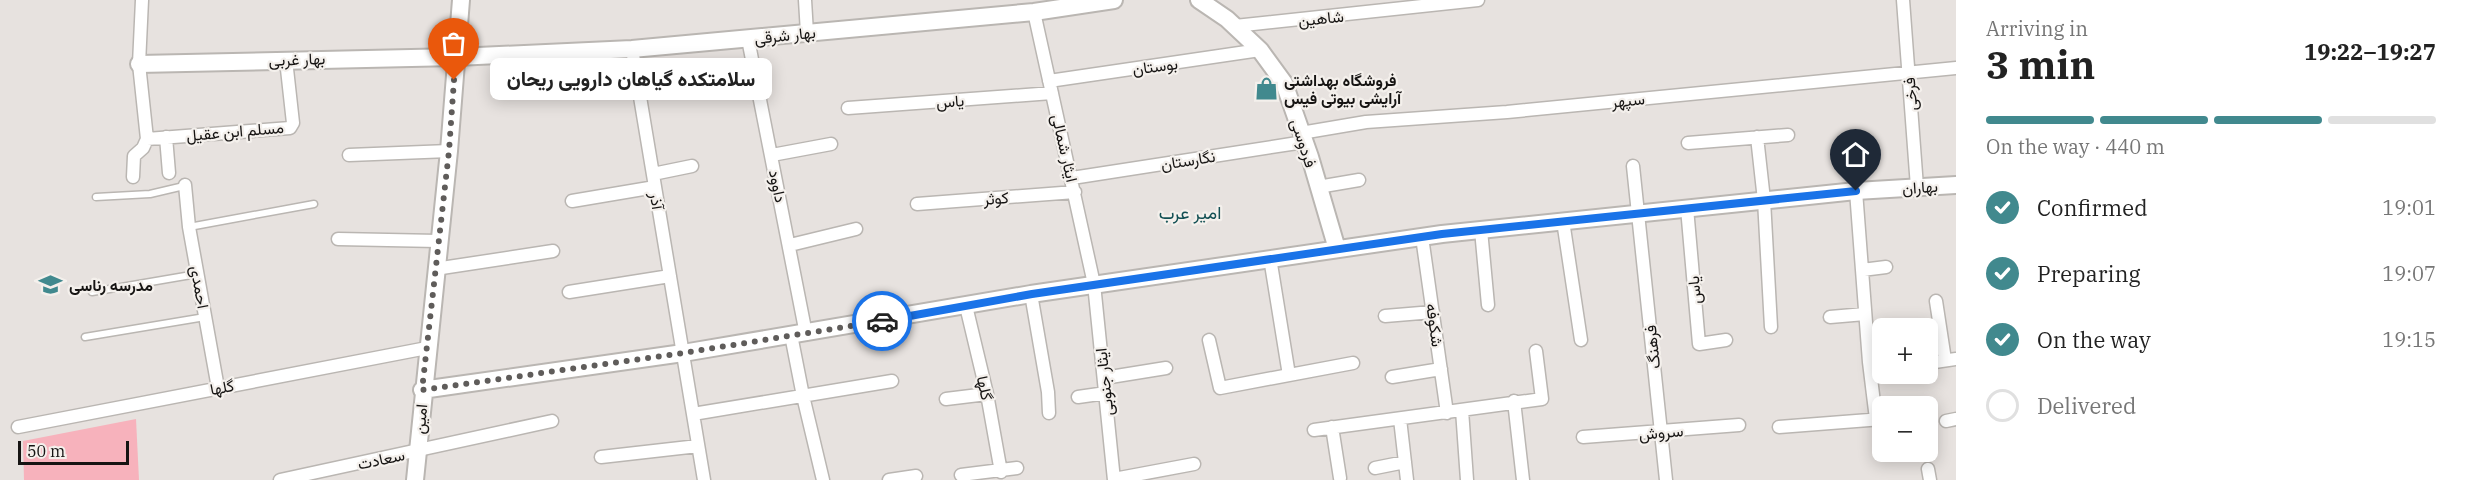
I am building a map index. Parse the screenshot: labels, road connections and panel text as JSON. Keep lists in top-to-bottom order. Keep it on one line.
{"streets":{"street":["شاهین","بهار شرقی","بهار غربی","بوستان","فرخی","سپهر","یاس","مسلم ابن عقیل","فردوسی","ایثار شمالی","نگارستان","داوود","بهاران","کوثر","آذر","احمدی","شکوفه","فرهنگ","ایثار جنوبی","گلها","امین","سروش","سعادت"]},"crossings":[["شاهین","فردوسی"],["بهار شرقی","بهار غربی"],["بهار شرقی","ایثار شمالی"],["بهار شرقی","داوود"],["بهار شرقی","آذر"],["بهار شرقی","امین"],["بهار غربی","مسلم ابن عقیل"],["بهار غربی","امین"],["بوستان","یاس"],["بوستان","فردوسی"],["بوستان","ایثار شمالی"],["فرخی","سپهر"],["فرخی","بهاران"],["سپهر","فردوسی"],["سپهر","نگارستان"],["یاس","ایثار شمالی"],["یاس","بهاران"],["فردوسی","نگارستان"],["فردوسی","بهاران"],["ایثار شمالی","نگارستان"],["ایثار شمالی","بهاران"],["ایثار شمالی","کوثر"],["ایثار شمالی","ایثار جنوبی"],["داوود","بهاران"],["بهاران","آذر"],["بهاران","شکوفه"],["بهاران","فرهنگ"],["بهاران","ایثار جنوبی"],["بهاران","گلها"],["بهاران","امین"],["احمدی","گلها"],["فرهنگ","سروش"],["گلها","امین"],["امین","سعادت"]],"districts":["امیر عرب"],"places":{"other":["سلامتکده گیاهان دارویی ریحان"],"shop":["فروشگاه بهداشتی آرایشی بیوتی فیس"],"school or university":["مدرسه رناسی"]},"scale_bar":"50 m","page":{"heading":["3 min","Arriving in","19:22–19:27"],"bubble":"سلامتکده گیاهان دارویی ریحان","bar":"On the way · 440 m","list":[["Confirmed","19:01"],["Preparing","19:07"],["On the way","19:15"],"Delivered"],"map_buttons":["+","−"],"scale":"50 m"}}
